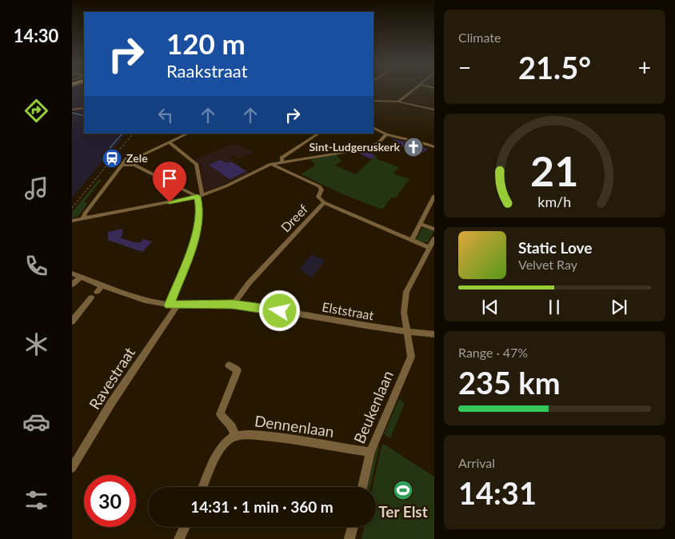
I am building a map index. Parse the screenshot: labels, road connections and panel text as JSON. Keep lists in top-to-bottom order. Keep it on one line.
{"streets":{"street":["Dreef","Elststraat","Ravestraat","Beukenlaan","Dennenlaan"]},"crossings":[["Dreef","Elststraat"],["Elststraat","Ravestraat"],["Elststraat","Beukenlaan"],["Beukenlaan","Dennenlaan"]],"places":{"church":["Sint-Ludgeruskerk"],"station":["Zele"],"sports":["Ter Elst"]},"page":{"tabs":"14:30","tile":["Climate",["Range · 47%","235 km"],["Arrival","14:31"]],"turn":["120 m","Raakstraat"],"heat":["−","21.5°","+"],"song":["Static Love","Velvet Ray"],"limit":"30","trip":"14:31 · 1 min · 360 m","gauge":["21","km/h"]}}
